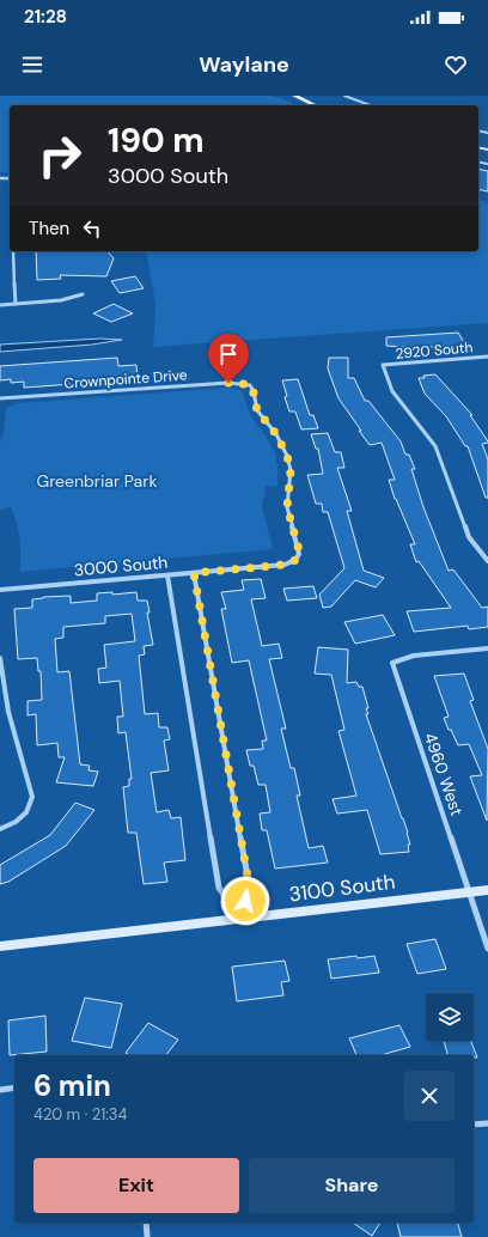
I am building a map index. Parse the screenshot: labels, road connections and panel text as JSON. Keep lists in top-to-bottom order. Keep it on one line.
{"streets":{"main road":["3100 South"],"street":["2920 South","Crownpointe Drive","3000 South","4960 West"]},"crossings":[["Crownpointe Drive","3000 South"],["4960 West","3100 South"]],"parks":["Greenbriar Park"],"page":{"status":"21:28","header":"Waylane","turn":["190 m","3000 South"],"then":"Then","heading":["6 min","420 m · 21:34"],"buttons":["Exit","Share"]}}
